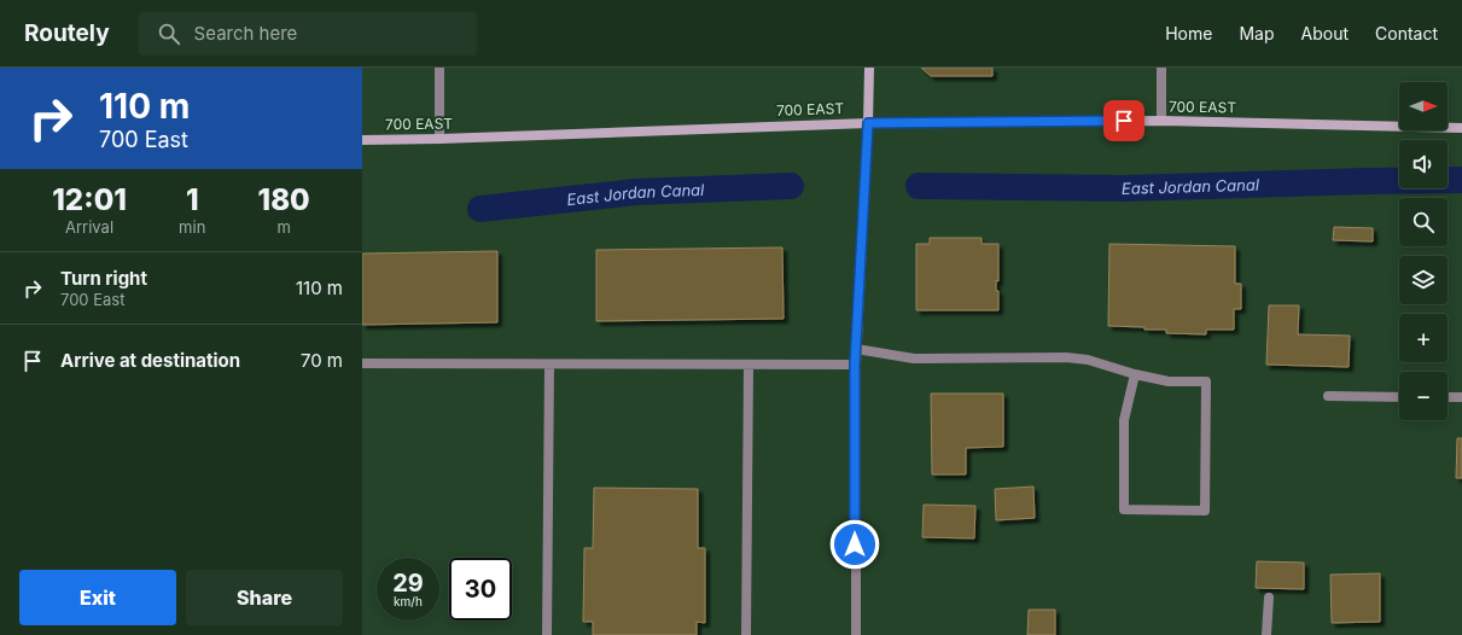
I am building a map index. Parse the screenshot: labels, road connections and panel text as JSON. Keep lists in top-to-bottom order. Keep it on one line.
{"streets":{"main road":["700 EAST"]},"water":["East Jordan Canal"],"north":"right","page":{"header":"Routely","search":"Search here","nav":["Home","Map","About","Contact"],"turn":["110 m","700 East"],"map_buttons":["+","−"],"eta":["12:01","Arrival","1","min","180","m"],"list":[{"name":"Turn right","note":"700 East","value":"110 m"},{"name":"Arrive at destination","value":"70 m"}],"speed":"29 km/h","limit":"30","buttons":["Exit","Share"]}}
